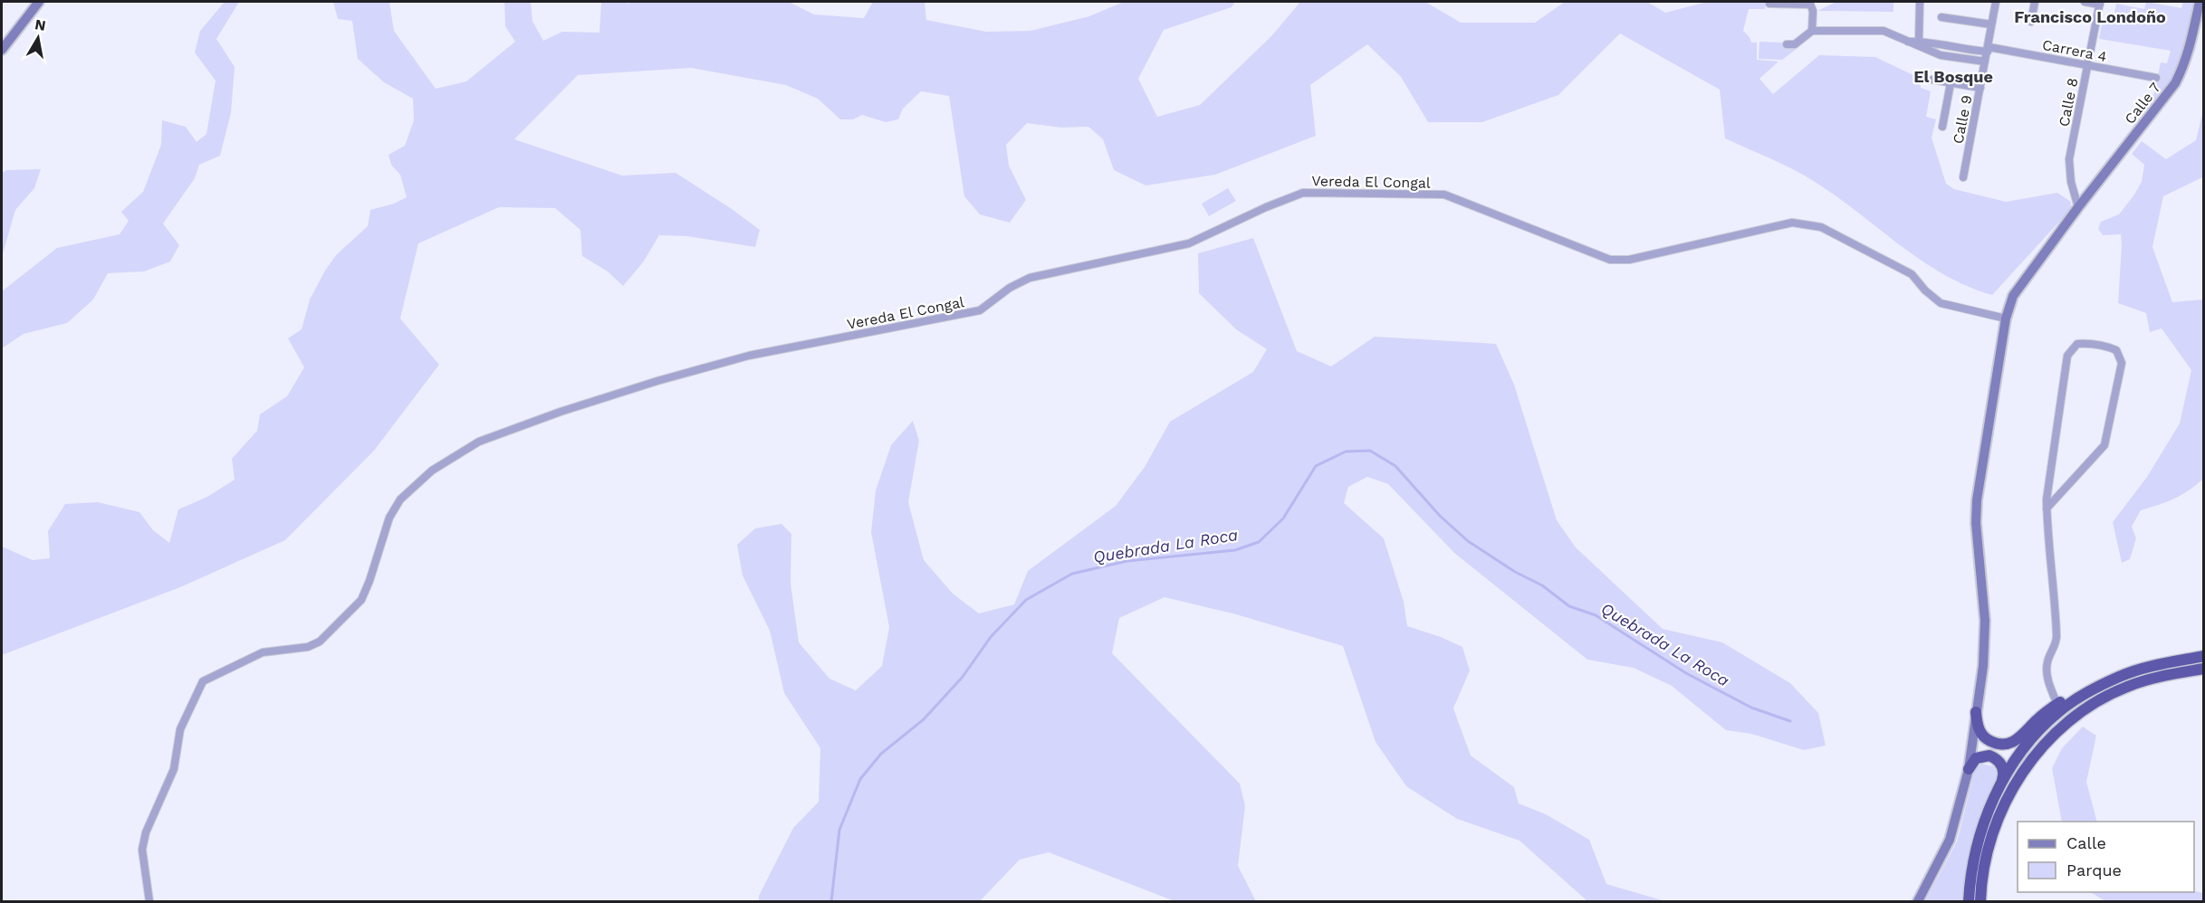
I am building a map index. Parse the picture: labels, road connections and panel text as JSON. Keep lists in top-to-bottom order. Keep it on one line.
{"streets":{"main road":["Calle 7"],"street":["Carrera 4","Calle 8","Calle 9","Vereda El Congal"]},"crossings":[["Carrera 4","Calle 8"],["Carrera 4","Calle 9"],["Calle 8","Calle 7"],["Calle 7","Vereda El Congal"]],"districts":["Francisco Londoño","El Bosque"],"water":["Quebrada La Roca"],"legend":["Calle","Parque"],"north":"top"}
